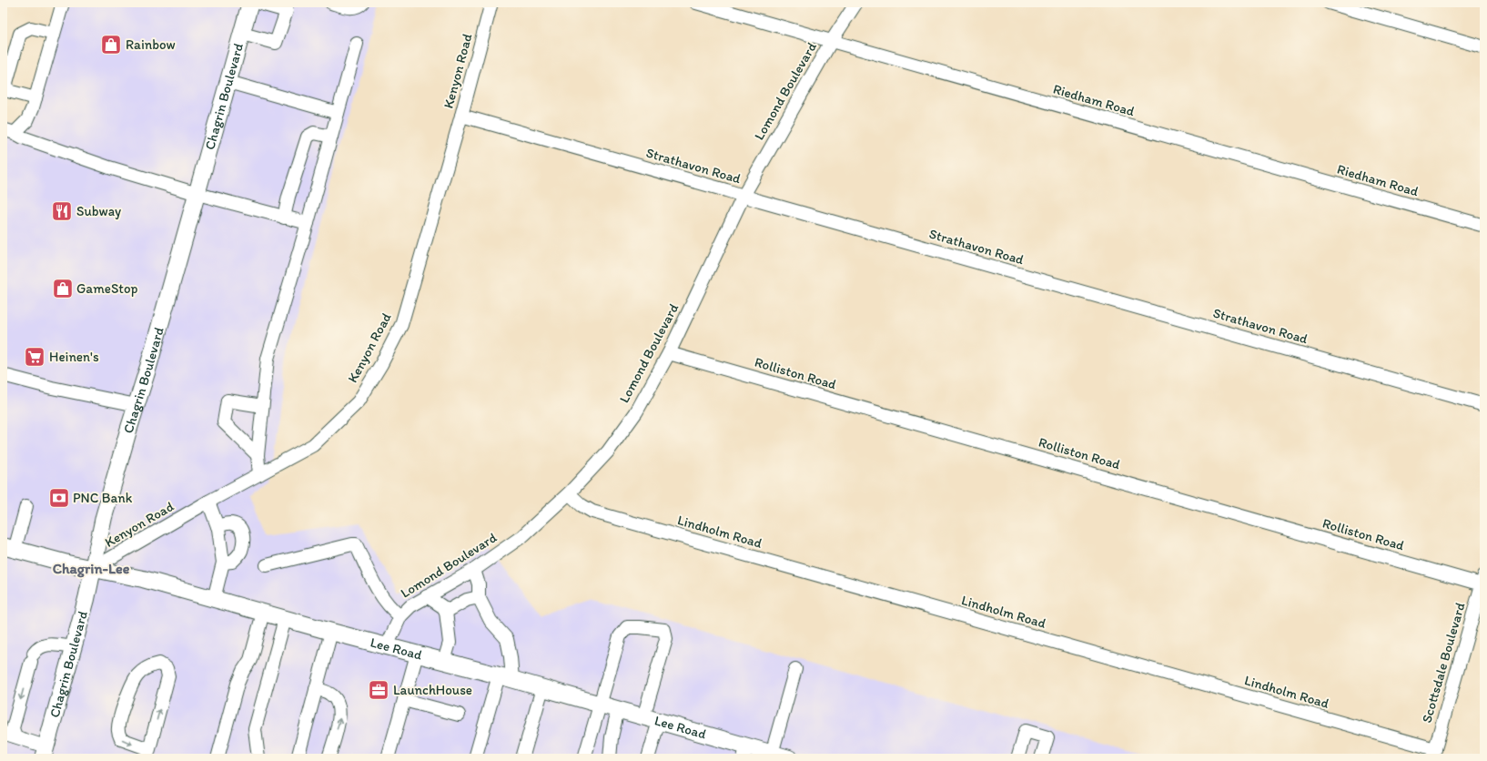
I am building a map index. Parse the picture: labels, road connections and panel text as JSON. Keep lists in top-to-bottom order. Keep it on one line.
{"streets":{"main road":["Chagrin Boulevard","Lee Road"],"street":["Kenyon Road","Lomond Boulevard","Riedham Road","Strathavon Road","Rolliston Road","Lindholm Road","Scottsdale Boulevard"]},"crossings":[["Kenyon Road","Chagrin Boulevard"],["Kenyon Road","Strathavon Road"],["Kenyon Road","Lee Road"],["Lomond Boulevard","Riedham Road"],["Lomond Boulevard","Strathavon Road"],["Lomond Boulevard","Rolliston Road"],["Lomond Boulevard","Lindholm Road"],["Lomond Boulevard","Lee Road"],["Chagrin Boulevard","Lee Road"],["Rolliston Road","Scottsdale Boulevard"],["Lindholm Road","Scottsdale Boulevard"]],"districts":["Chagrin-Lee"],"places":{"shop":["Rainbow","GameStop"],"restaurant":["Subway"],"supermarket":["Heinen's"],"bank":["PNC Bank"],"office":["LaunchHouse"]}}
